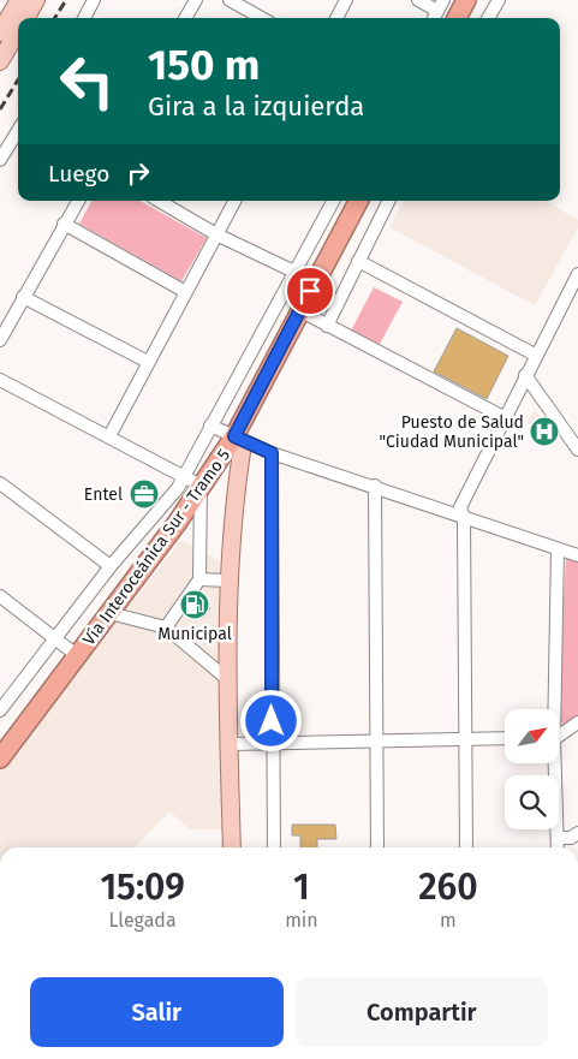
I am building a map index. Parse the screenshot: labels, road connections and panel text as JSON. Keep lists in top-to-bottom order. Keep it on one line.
{"streets":{"highway":["Vía Interoceánica Sur - Tramo 5"]},"places":{"hospital":["Puesto de Salud \"Ciudad Municipal\""],"office":["Entel"],"fuel station":["Municipal"]},"north":"top right","page":{"turn":["150 m","Gira a la izquierda"],"then":"Luego","eta":["15:09","Llegada","1","min","260","m"],"buttons":["Salir","Compartir"]}}
